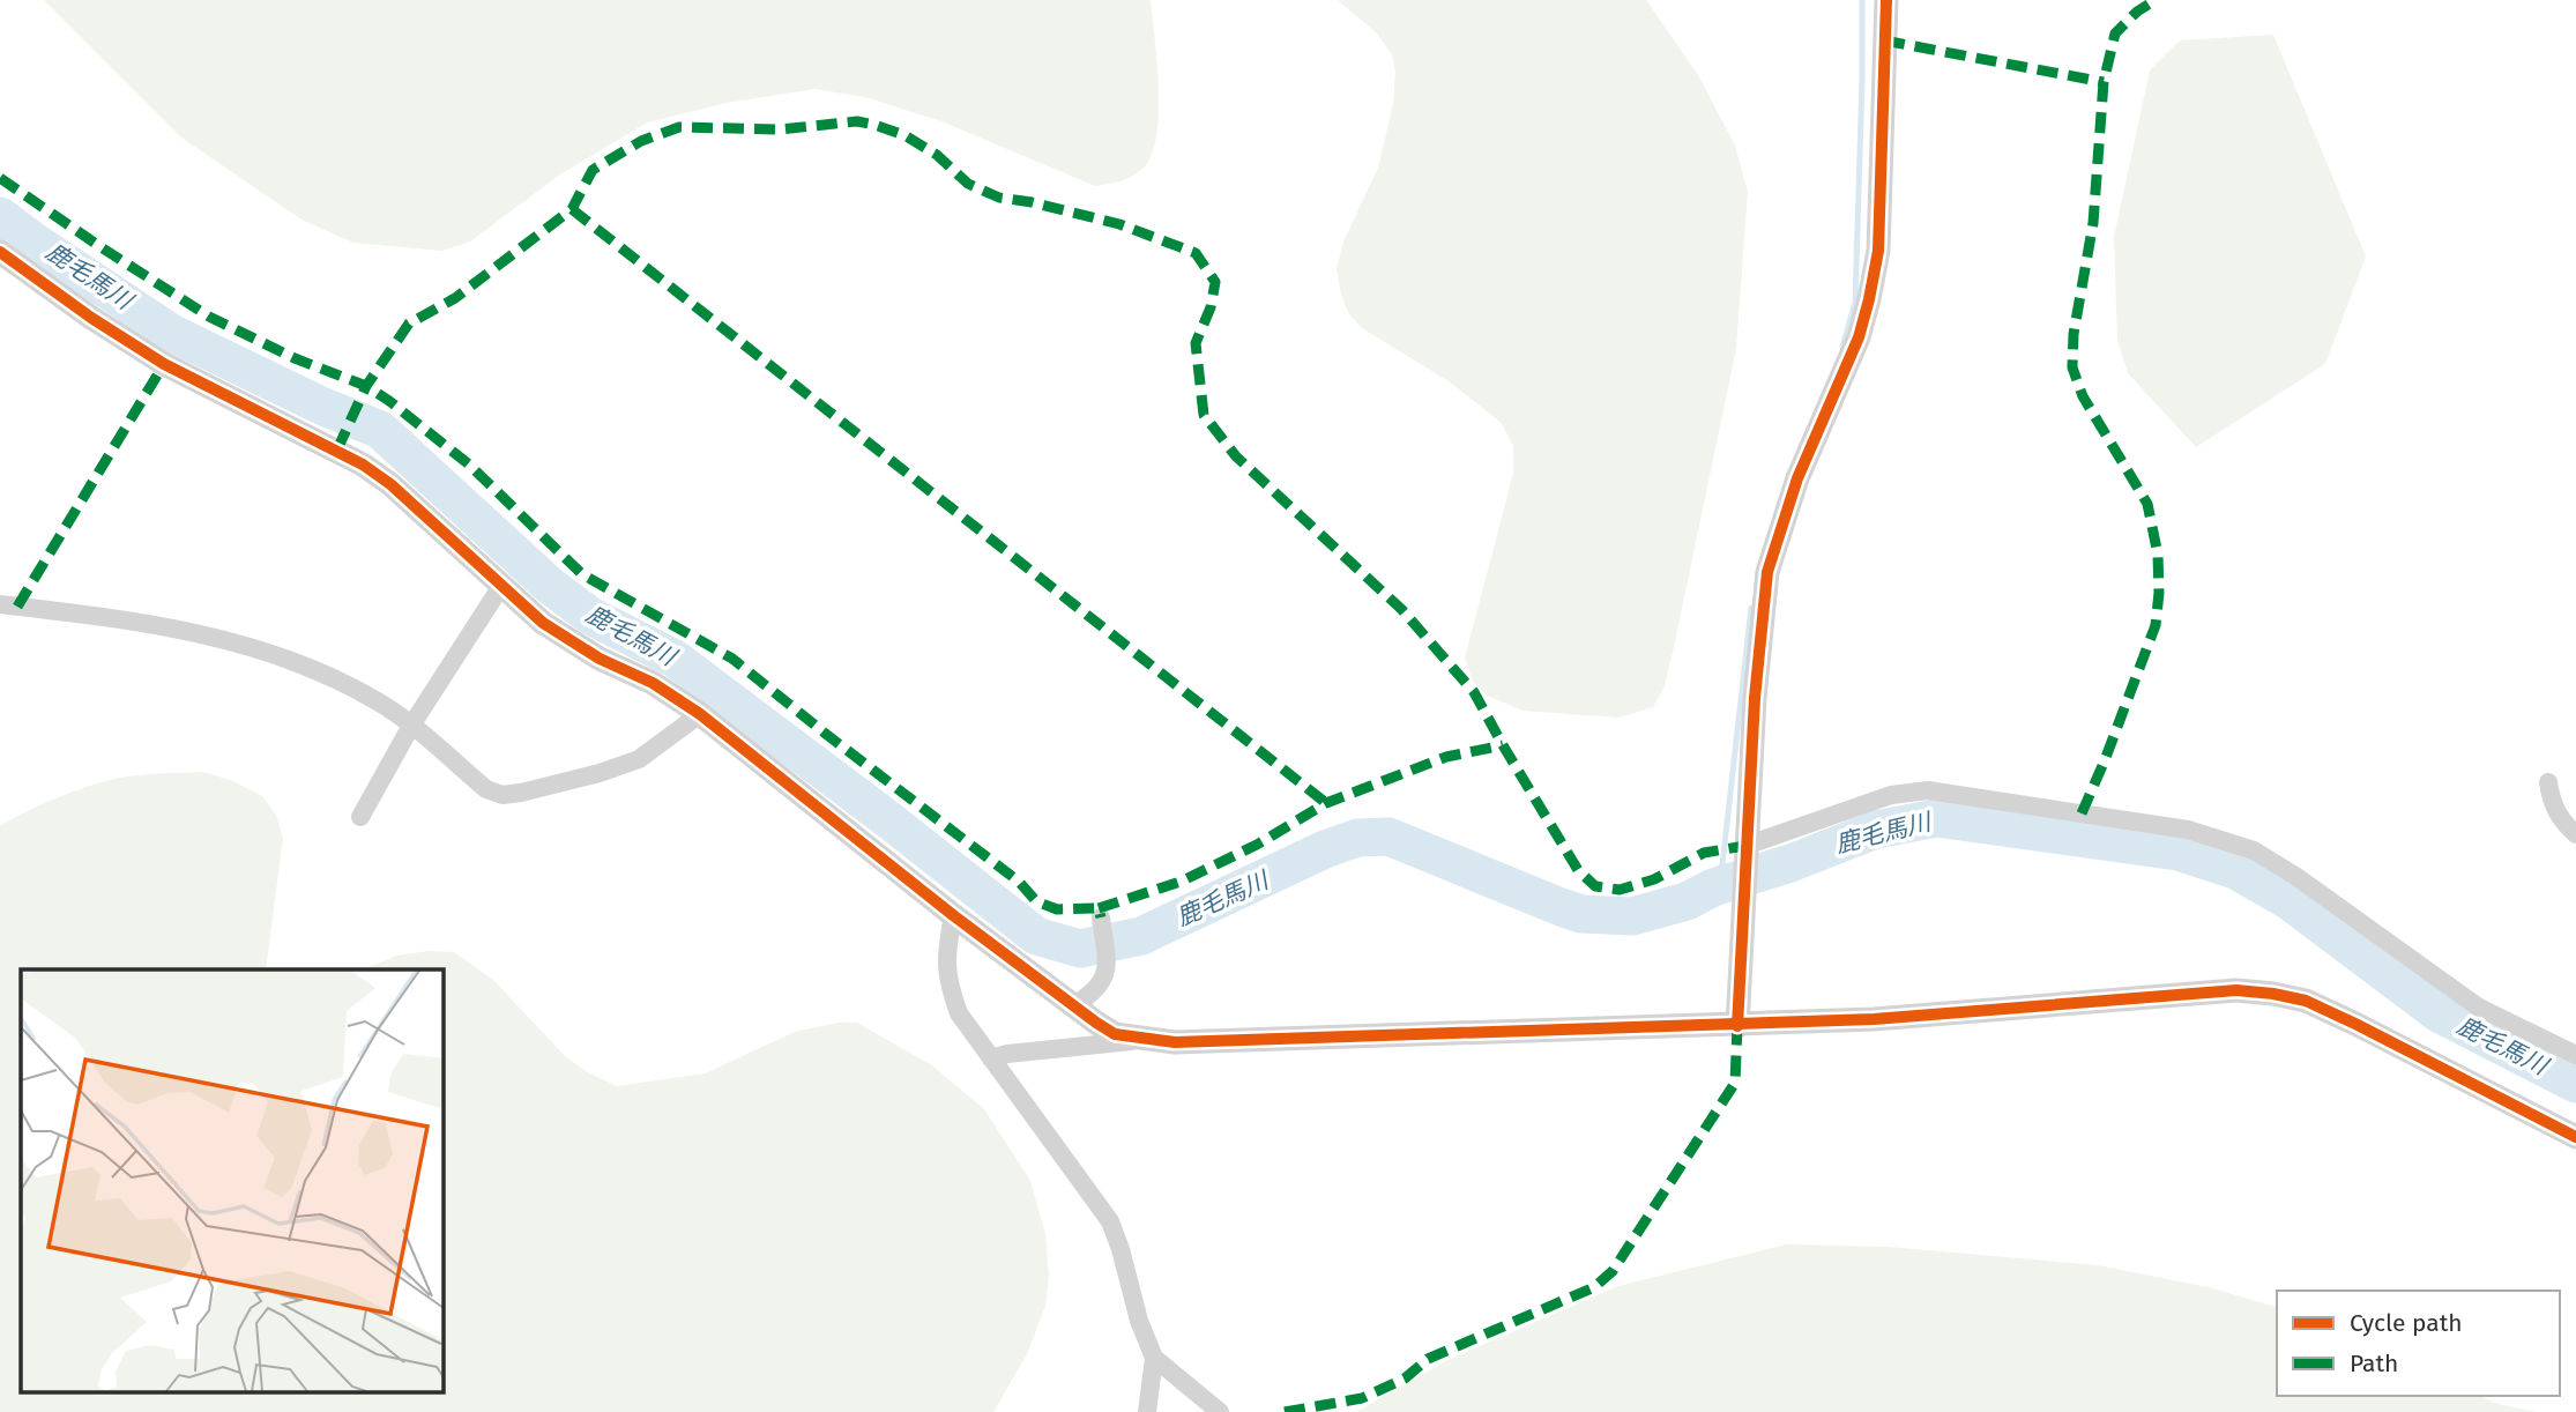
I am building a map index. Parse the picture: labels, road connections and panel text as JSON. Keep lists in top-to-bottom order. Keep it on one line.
{"water":["鹿毛馬川"],"legend":["Cycle path","Path"]}
